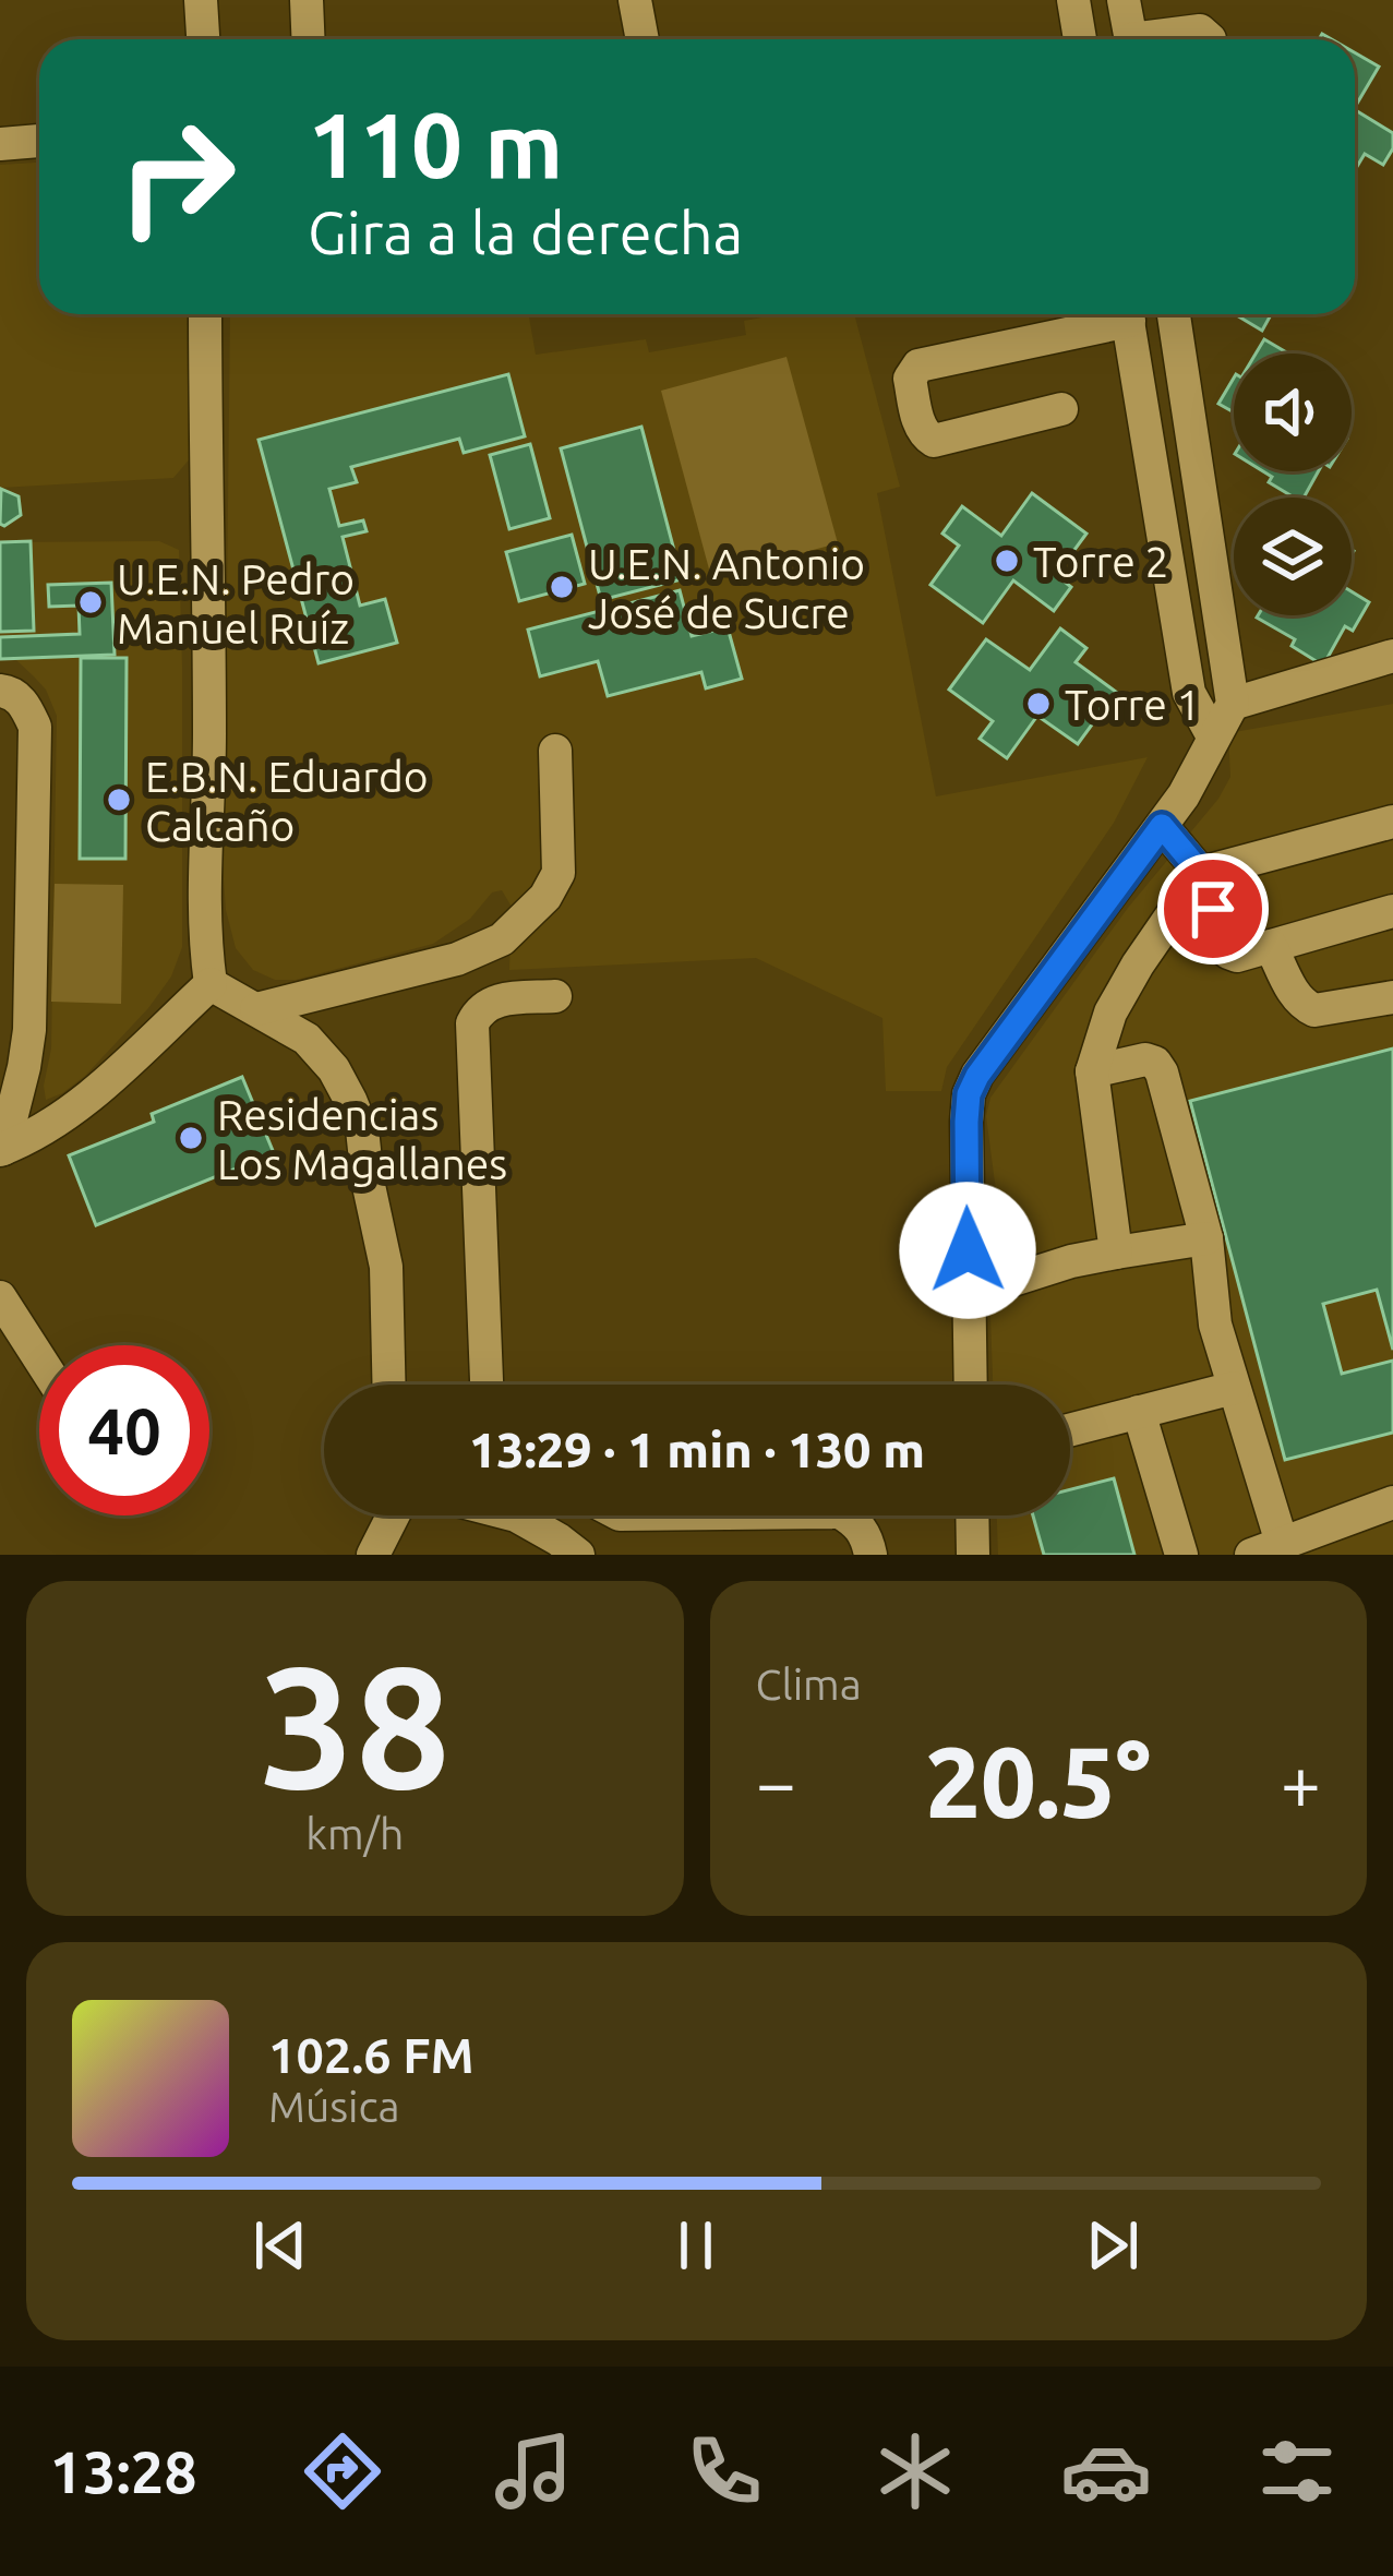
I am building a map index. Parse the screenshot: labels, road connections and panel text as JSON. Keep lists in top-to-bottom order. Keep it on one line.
{"places":["Torre 2","U.E.N. Antonio José de Sucre","U.E.N. Pedro Manuel Ruíz","Torre 1","E.B.N. Eduardo Calcaño","Residencias Los Magallanes"],"page":{"turn":["110 m","Gira a la derecha"],"limit":"40","trip":"13:29 · 1 min · 130 m","tile":[["38","km/h"],"Clima"],"heat":["−","20.5°","+"],"song":["102.6 FM","Música"],"tabs":"13:28"}}
